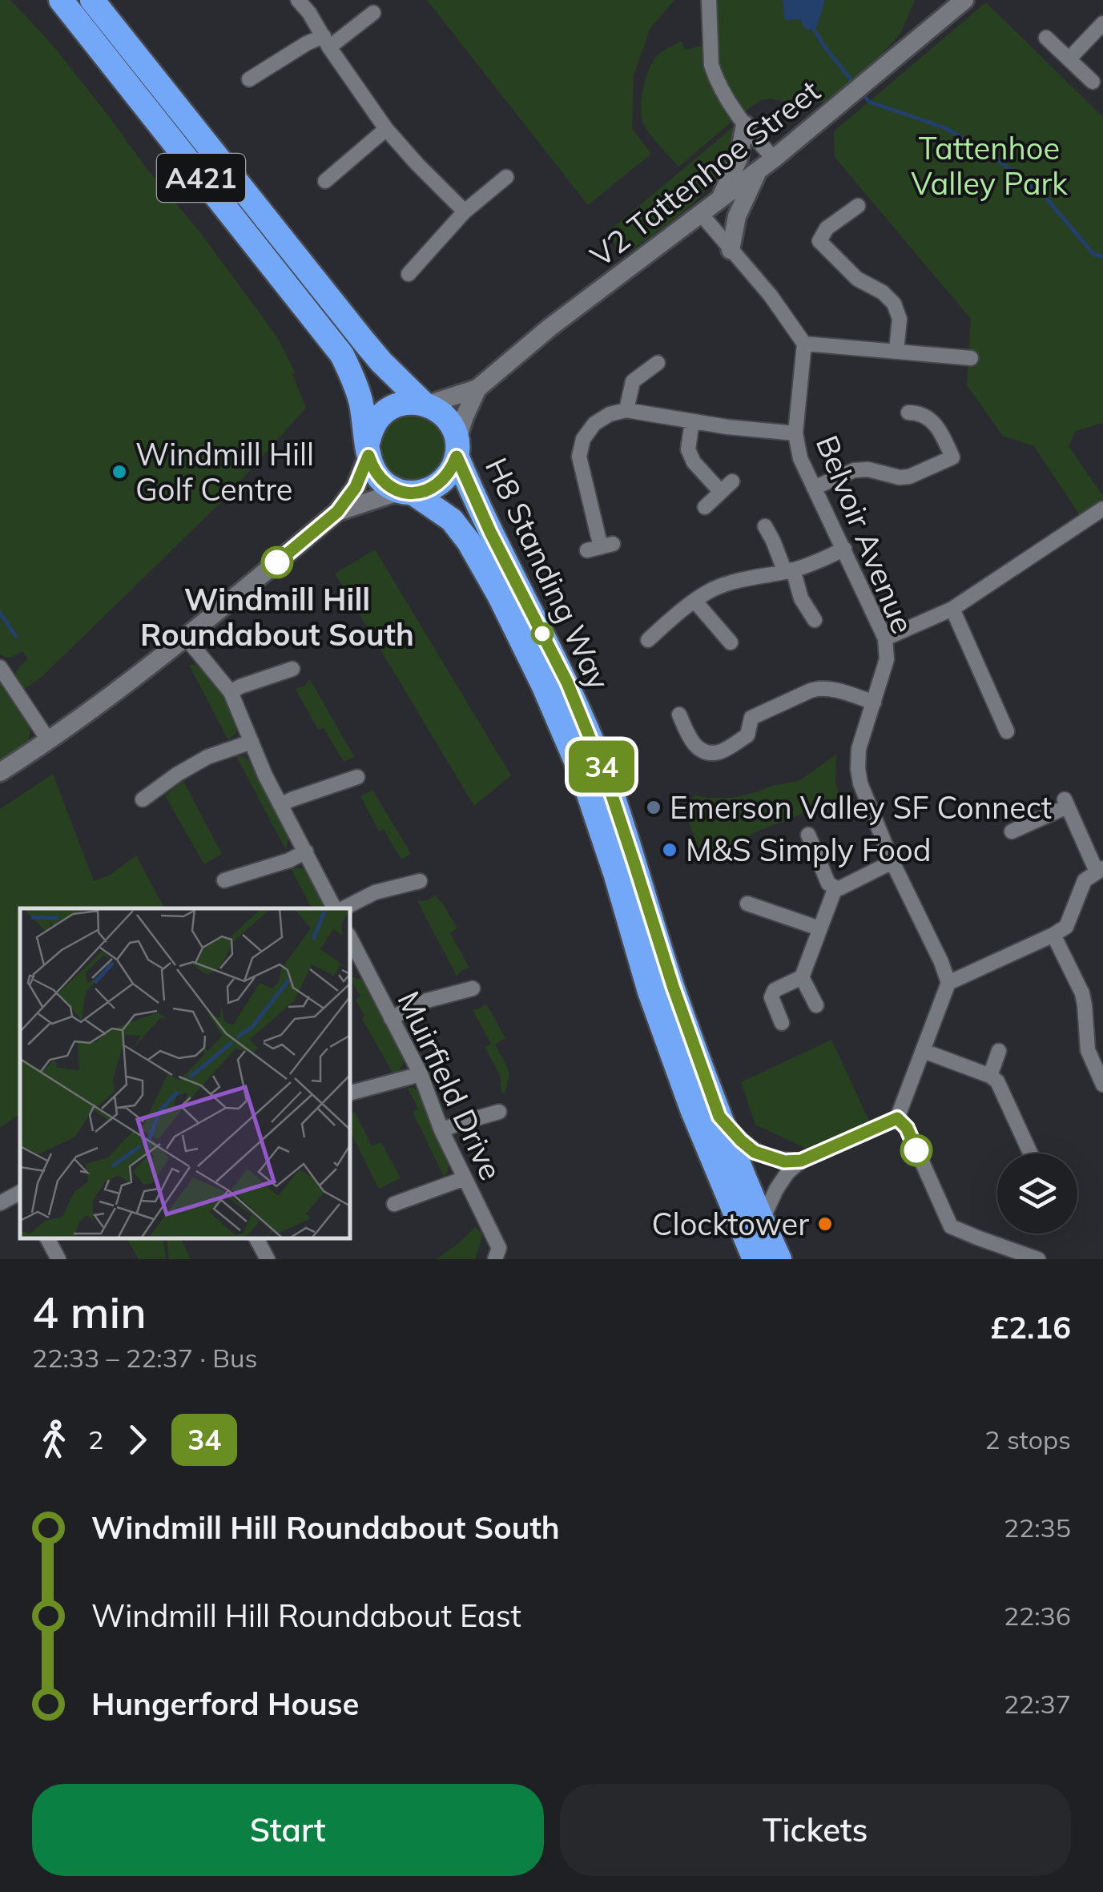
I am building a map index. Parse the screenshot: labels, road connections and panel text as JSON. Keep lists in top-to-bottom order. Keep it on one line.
{"streets":{"highway":["A421","H8 Standing Way"],"street":["V2 Tattenhoe Street","Belvoir Avenue","Muirfield Drive"]},"crossings":[["V2 Tattenhoe Street","A421"],["V2 Tattenhoe Street","H8 Standing Way"],["A421","H8 Standing Way"]],"parks":["Tattenhoe Valley Park"],"places":["Windmill Hill Golf Centre","Windmill Hill Roundabout South","Emerson Valley SF Connect","M&S Simply Food","Clocktower"],"lines":["bus line 34"],"page":{"on_map":"34","heading":["4 min","22:33 – 22:37 · Bus","£2.16"],"legs":["2","34","2 stops"],"list":[{"name":"Windmill Hill Roundabout South","value":"22:35"},{"name":"Windmill Hill Roundabout East","value":"22:36"},{"name":"Hungerford House","value":"22:37"}],"buttons":["Start","Tickets"]}}
